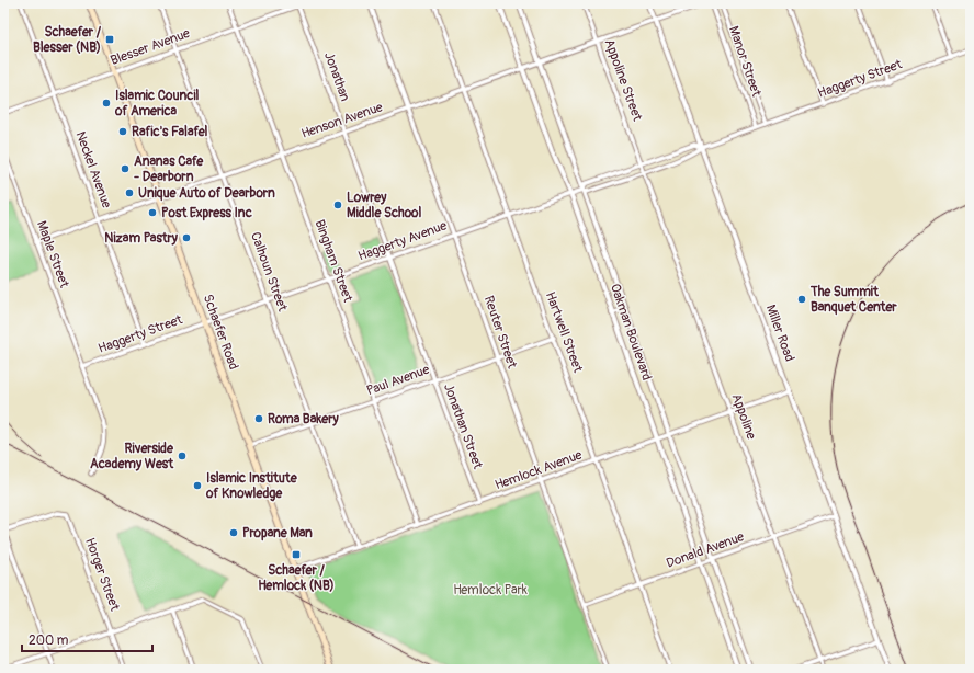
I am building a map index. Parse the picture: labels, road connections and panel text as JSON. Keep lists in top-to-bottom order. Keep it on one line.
{"streets":{"main road":["Schaefer Road"],"street":["Blesser Avenue","Manor Street","Jonathan","Haggerty Street","Appoline Street","Henson Avenue","Neckel Avenue","Haggerty Avenue","Maple Street","Bingham Street","Calhoun Street","Reuter Street","Hartwell Street","Oakman Boulevard","Miller Road","Paul Avenue","Appoline","Jonathan Street","Hemlock Avenue","Donald Avenue","Horger Street"]},"crossings":[["Blesser Avenue","Jonathan"],["Blesser Avenue","Neckel Avenue"],["Blesser Avenue","Bingham Street"],["Blesser Avenue","Calhoun Street"],["Blesser Avenue","Schaefer Road"],["Manor Street","Haggerty Street"],["Manor Street","Haggerty Avenue"],["Jonathan","Henson Avenue"],["Jonathan","Haggerty Avenue"],["Jonathan","Jonathan Street"],["Haggerty Street","Neckel Avenue"],["Haggerty Street","Haggerty Avenue"],["Haggerty Street","Maple Street"],["Haggerty Street","Schaefer Road"],["Appoline Street","Henson Avenue"],["Appoline Street","Haggerty Avenue"],["Appoline Street","Appoline"],["Henson Avenue","Neckel Avenue"],["Henson Avenue","Maple Street"],["Henson Avenue","Bingham Street"],["Henson Avenue","Calhoun Street"],["Henson Avenue","Schaefer Road"],["Henson Avenue","Reuter Street"],["Henson Avenue","Hartwell Street"],["Henson Avenue","Oakman Boulevard"],["Henson Avenue","Miller Road"],["Haggerty Avenue","Bingham Street"],["Haggerty Avenue","Calhoun Street"],["Haggerty Avenue","Schaefer Road"],["Haggerty Avenue","Reuter Street"],["Haggerty Avenue","Hartwell Street"],["Haggerty Avenue","Oakman Boulevard"],["Haggerty Avenue","Miller Road"],["Haggerty Avenue","Appoline"],["Haggerty Avenue","Jonathan Street"],["Bingham Street","Paul Avenue"],["Bingham Street","Hemlock Avenue"],["Calhoun Street","Paul Avenue"],["Calhoun Street","Hemlock Avenue"],["Schaefer Road","Paul Avenue"],["Schaefer Road","Hemlock Avenue"],["Reuter Street","Paul Avenue"],["Reuter Street","Hemlock Avenue"],["Reuter Street","Donald Avenue"],["Hartwell Street","Paul Avenue"],["Hartwell Street","Hemlock Avenue"],["Hartwell Street","Donald Avenue"],["Oakman Boulevard","Hemlock Avenue"],["Oakman Boulevard","Donald Avenue"],["Miller Road","Hemlock Avenue"],["Miller Road","Donald Avenue"],["Paul Avenue","Jonathan Street"],["Appoline","Hemlock Avenue"],["Appoline","Donald Avenue"],["Jonathan Street","Hemlock Avenue"]],"parks":["Hemlock Park"],"places":{"transit":["Schaefer / Blesser (NB)","Schaefer / Hemlock (NB)"],"other":["Islamic Council of America","Rafic's Falafel","Ananas Cafe - Dearborn","Unique Auto of Dearborn","Lowrey Middle School","Post Express Inc","Nizam Pastry","The Summit Banquet Center","Roma Bakery","Riverside Academy West","Islamic Institute of Knowledge","Propane Man"]},"scale_bar":"200 m"}
